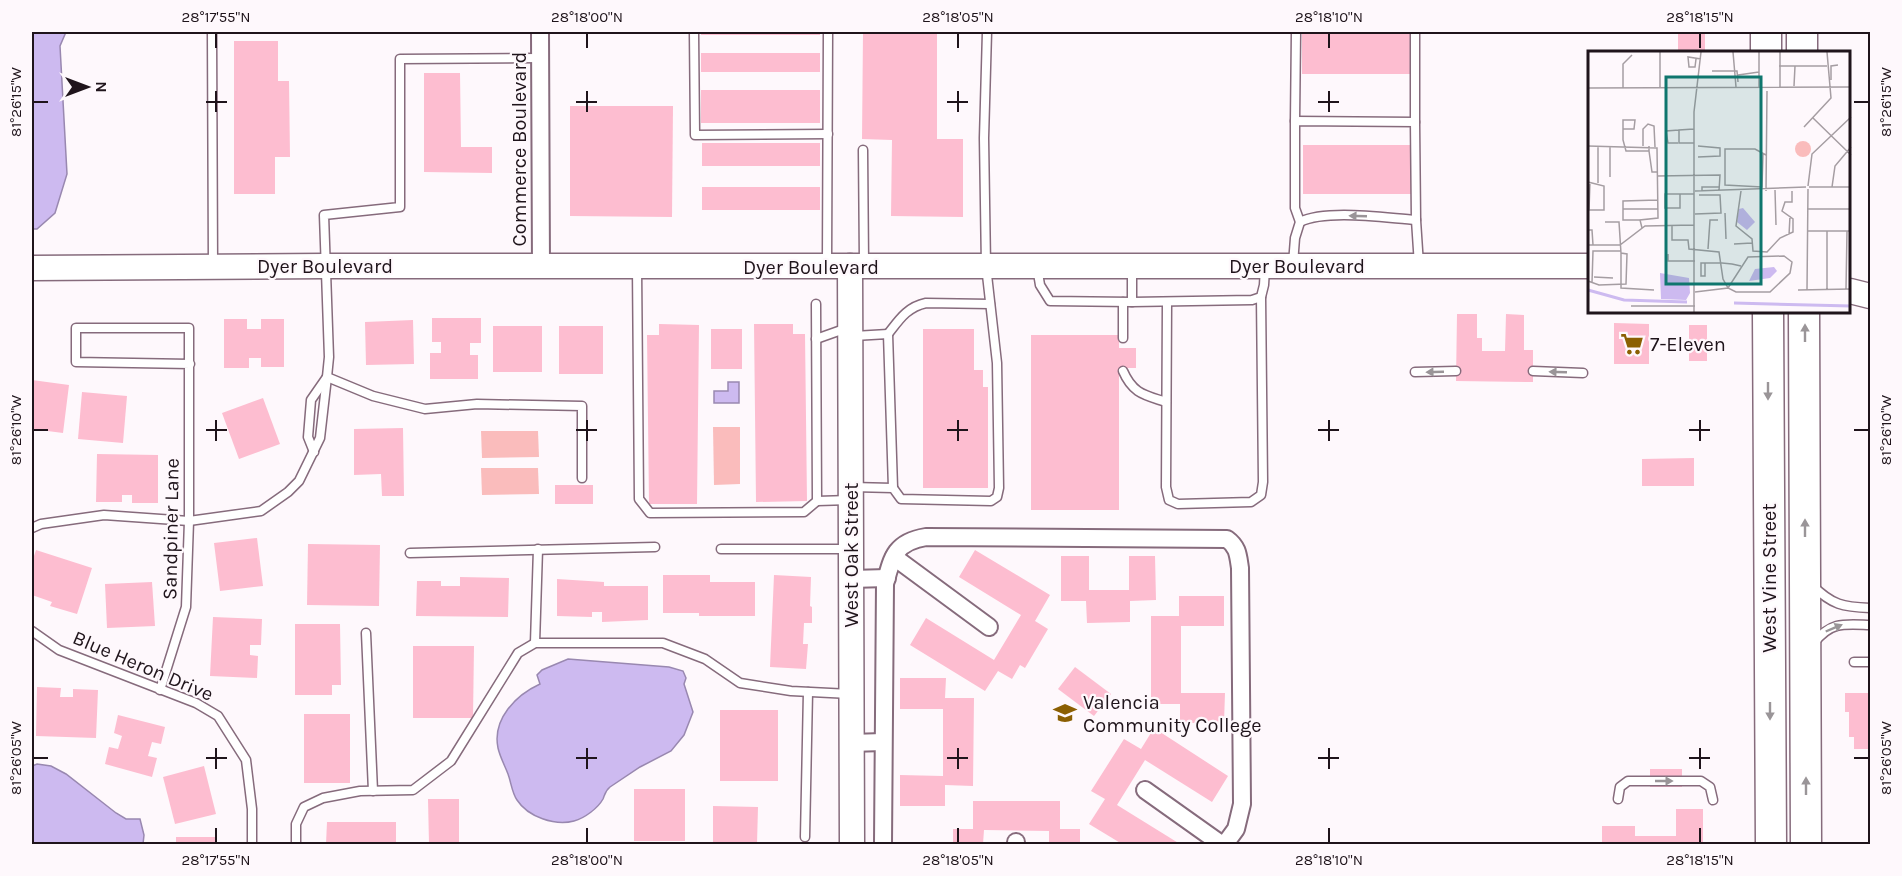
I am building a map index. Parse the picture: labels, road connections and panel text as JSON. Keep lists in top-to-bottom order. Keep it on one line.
{"streets":{"highway":["West Vine Street"],"main road":["Dyer Boulevard","West Oak Street"],"street":["Commerce Boulevard"],"lane":["Sandpiner Lane","Blue Heron Drive"]},"crossings":[["Commerce Boulevard","Dyer Boulevard"],["Dyer Boulevard","West Oak Street"],["Sandpiner Lane","Blue Heron Drive"]],"places":{"supermarket":["7-Eleven"],"school or university":["Valencia Community College"]},"north":"right","coordinates":["28°17'55\"N","28°18'00\"N","28°18'05\"N","28°18'10\"N","28°18'15\"N","81°26'15\"W","81°26'10\"W","81°26'05\"W"]}
